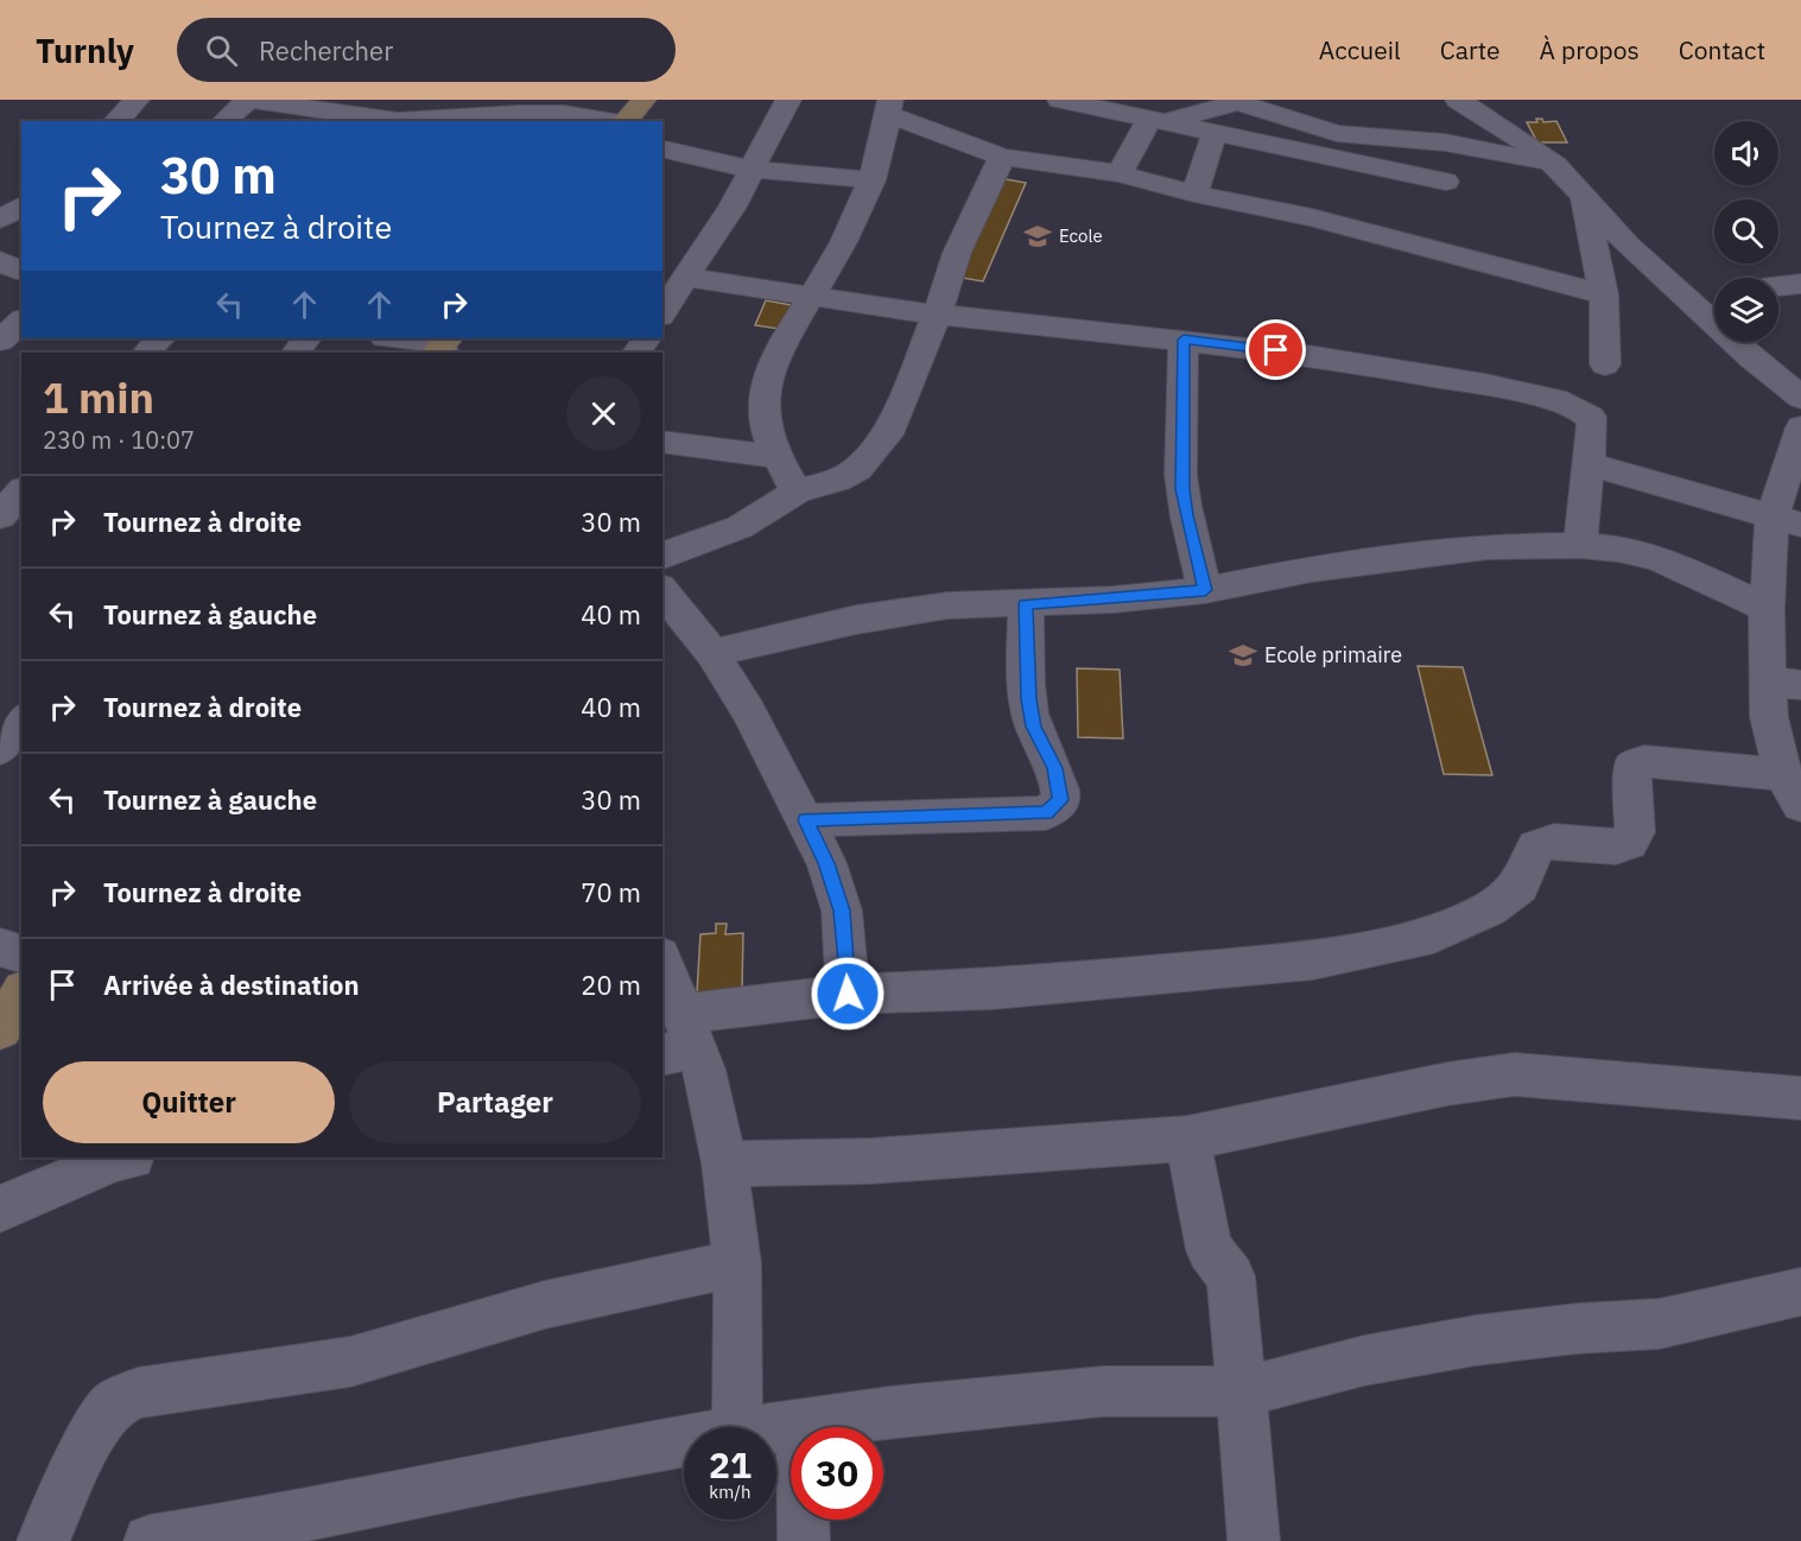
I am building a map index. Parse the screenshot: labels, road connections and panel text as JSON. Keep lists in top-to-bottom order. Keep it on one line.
{"places":{"school or university":["Ecole","Ecole primaire"]},"page":{"header":"Turnly","search":"Rechercher","nav":["Accueil","Carte","À propos","Contact"],"turn":["30 m","Tournez à droite"],"heading":["1 min","230 m · 10:07"],"list":[{"name":"Tournez à droite","value":"30 m"},{"name":"Tournez à gauche","value":"40 m"},{"name":"Tournez à droite","value":"40 m"},{"name":"Tournez à gauche","value":"30 m"},{"name":"Tournez à droite","value":"70 m"},{"name":"Arrivée à destination","value":"20 m"}],"buttons":["Quitter","Partager"],"speed":"21 km/h","limit":"30"}}
